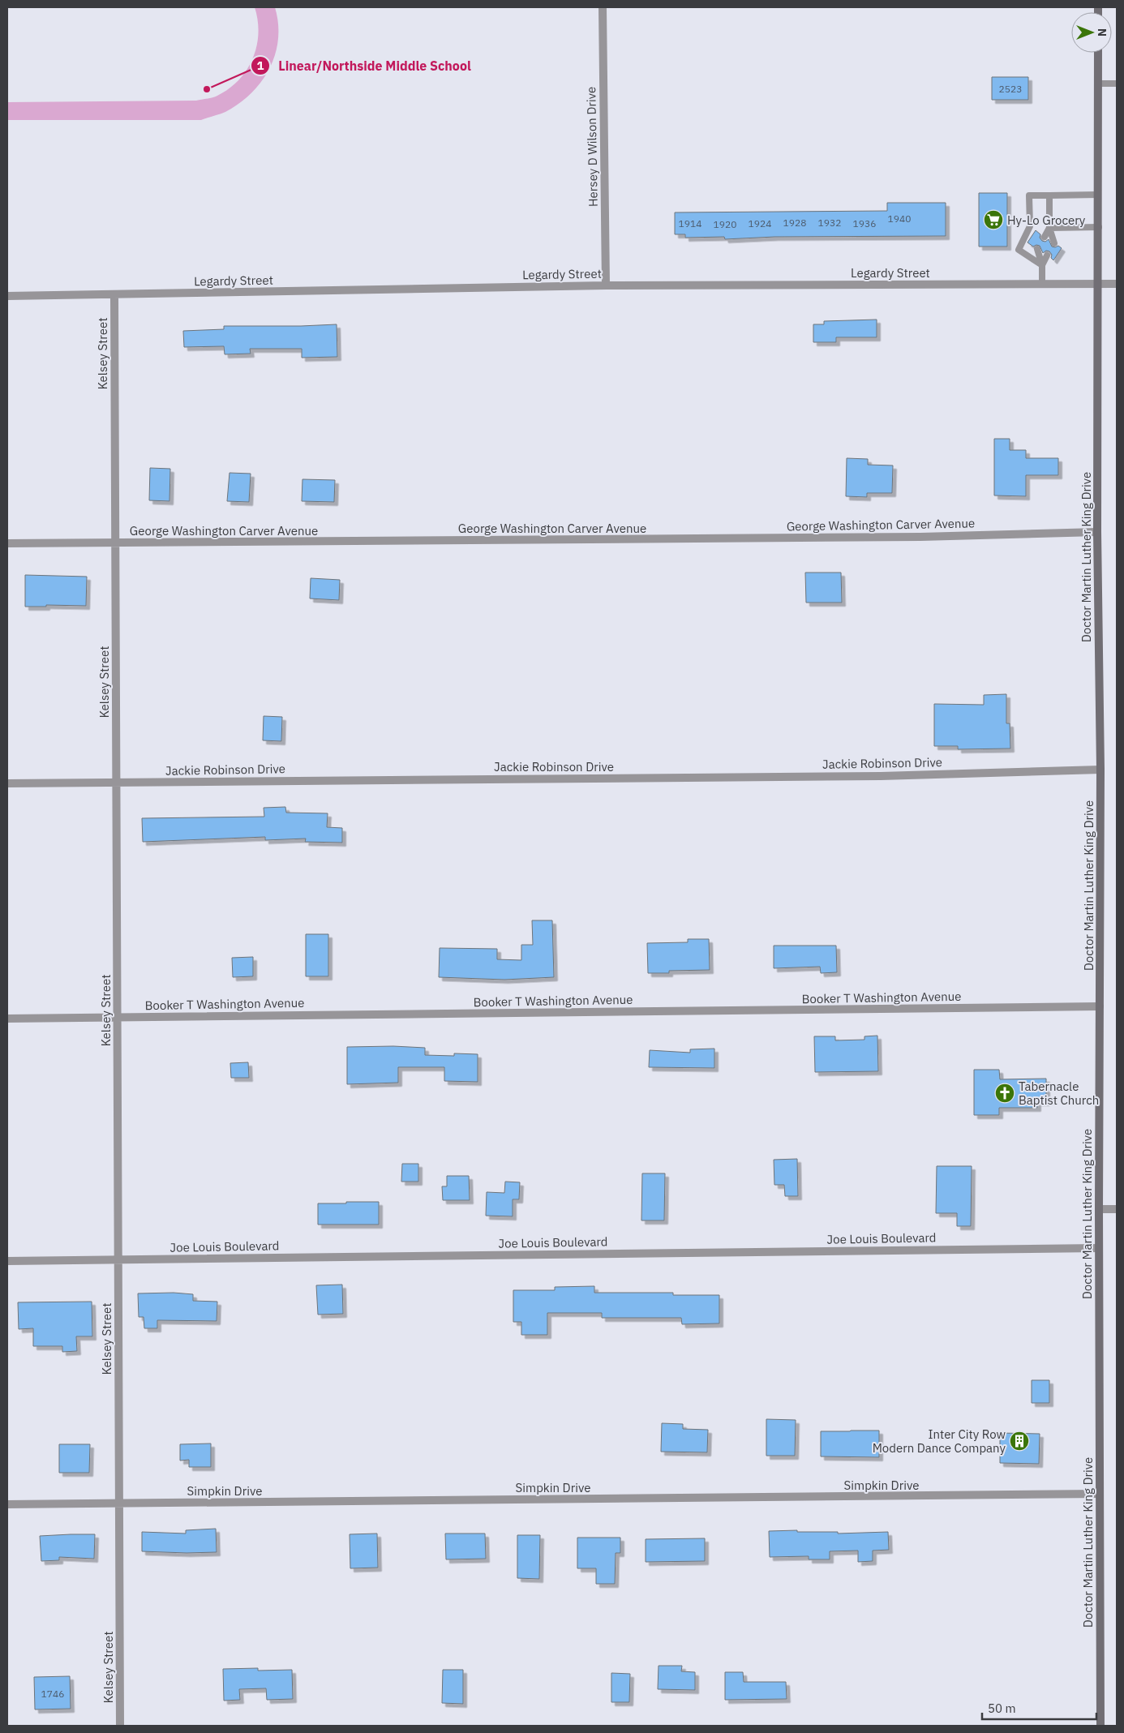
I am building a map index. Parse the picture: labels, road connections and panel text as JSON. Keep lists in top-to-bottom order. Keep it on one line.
{"streets":{"main road":["Doctor Martin Luther King Drive"],"street":["Hersey D Wilson Drive","Legardy Street","Kelsey Street","George Washington Carver Avenue","Jackie Robinson Drive","Booker T Washington Avenue","Joe Louis Boulevard","Simpkin Drive"]},"crossings":[["Hersey D Wilson Drive","Legardy Street"],["Legardy Street","Kelsey Street"],["Legardy Street","Doctor Martin Luther King Drive"],["Kelsey Street","George Washington Carver Avenue"],["Kelsey Street","Jackie Robinson Drive"],["Kelsey Street","Booker T Washington Avenue"],["Kelsey Street","Joe Louis Boulevard"],["Kelsey Street","Simpkin Drive"],["George Washington Carver Avenue","Doctor Martin Luther King Drive"],["Doctor Martin Luther King Drive","Jackie Robinson Drive"],["Doctor Martin Luther King Drive","Booker T Washington Avenue"],["Doctor Martin Luther King Drive","Joe Louis Boulevard"],["Doctor Martin Luther King Drive","Simpkin Drive"]],"places":{"other":["Linear/Northside Middle School"],"supermarket":["Hy-Lo Grocery"],"church":["Tabernacle Baptist Church"],"building":["Inter City Row Modern Dance Company"]},"house_numbers":["2523","1940","1928","1932","1914","1924","1936","1920","1746"],"scale_bar":"50 m","north":"right"}
